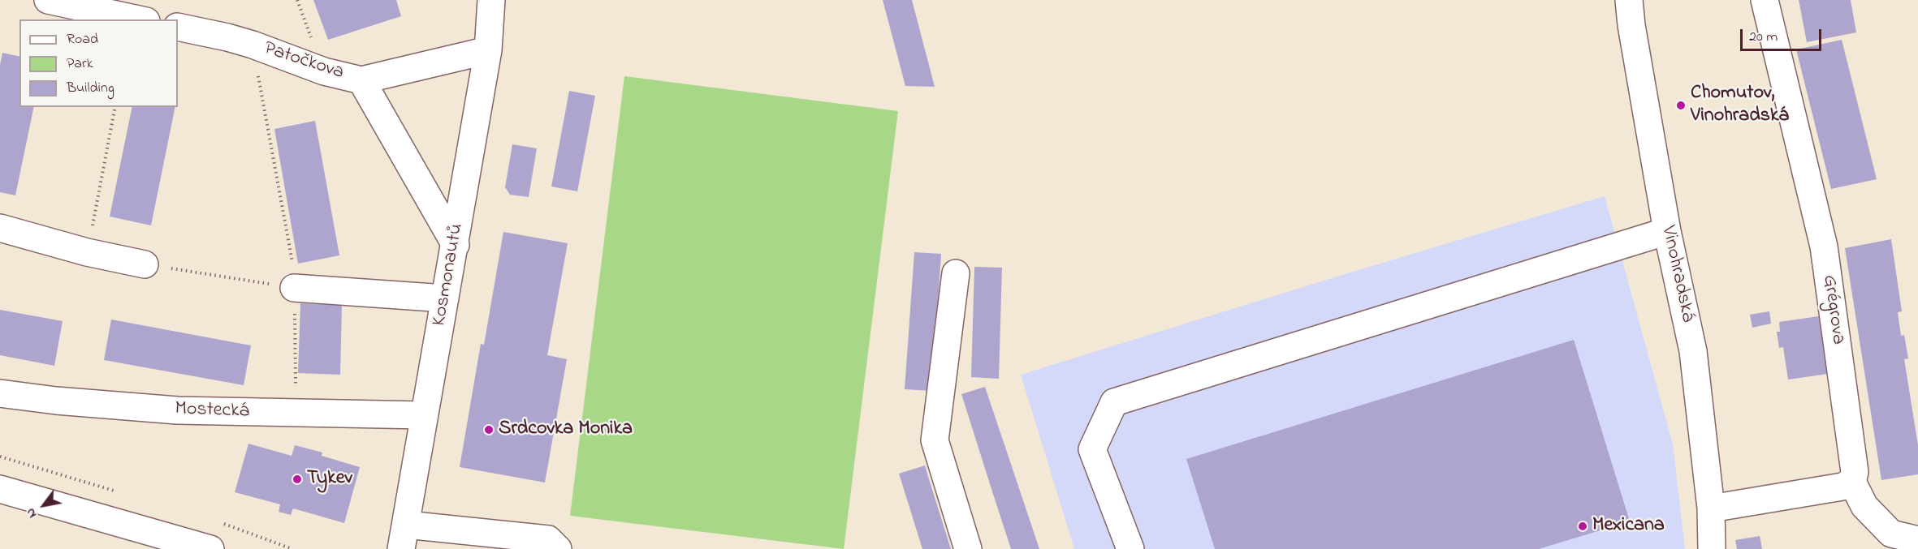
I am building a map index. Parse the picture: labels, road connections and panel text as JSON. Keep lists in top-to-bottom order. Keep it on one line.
{"streets":{"street":["Patočkova","Vinohradská","Kosmonautů","Grégrova","Mostecká"]},"crossings":[["Patočkova","Kosmonautů"],["Kosmonautů","Mostecká"]],"places":["Chomutov, Vinohradská","Srdcovka Monika","Tykev","Mexicana"],"legend":["Road","Park","Building"],"scale_bar":"20 m","north":"bottom left"}
